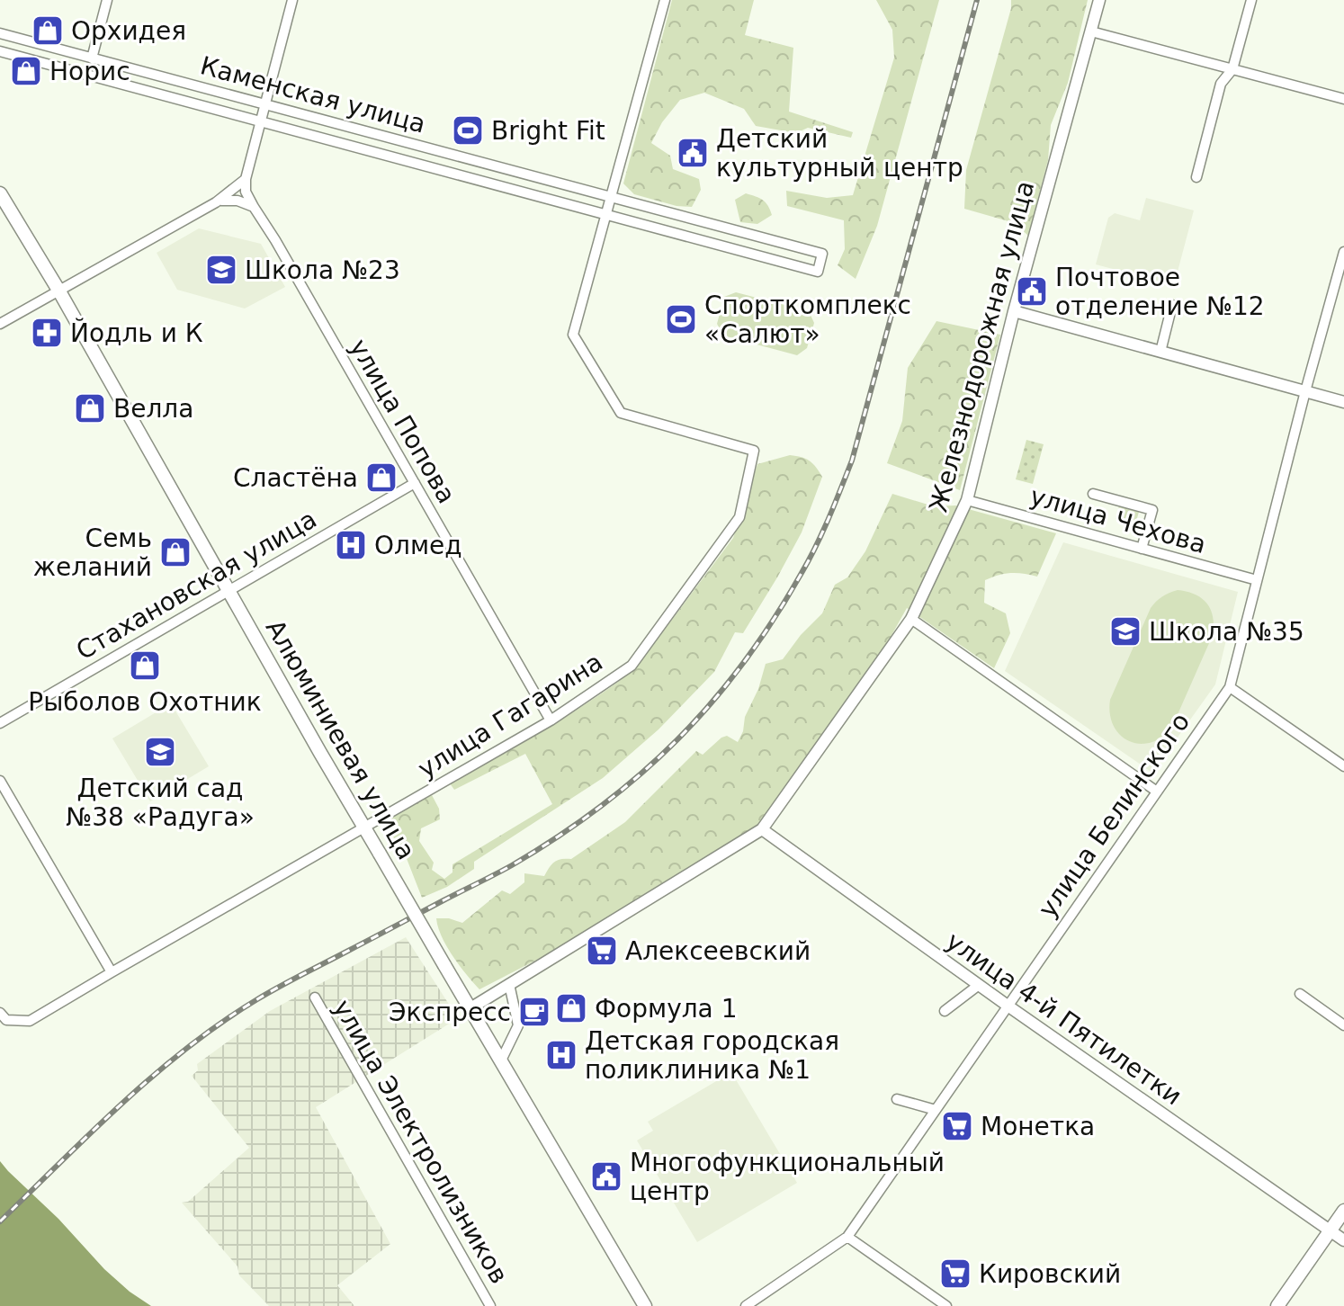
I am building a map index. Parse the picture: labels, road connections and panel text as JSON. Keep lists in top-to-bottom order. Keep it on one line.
{"streets":{"main road":["Алюминиевая улица"],"street":["Каменская улица","Железнодорожная улица","улица Попова","улица Чехова","Стахановская улица","улица Гагарина","улица Белинского","улица 4-й Пятилетки","улица Электролизников"]},"crossings":[["Каменская улица","улица Гагарина"],["Железнодорожная улица","улица Чехова"],["Железнодорожная улица","Алюминиевая улица"],["Железнодорожная улица","улица 4-й Пятилетки"],["улица Попова","Стахановская улица"],["улица Попова","улица Гагарина"],["улица Чехова","улица Белинского"],["Стахановская улица","Алюминиевая улица"],["улица Гагарина","Алюминиевая улица"],["улица Белинского","улица 4-й Пятилетки"]],"places":{"shop":["Орхидея","Норис","Велла","Сластёна","Семь желаний","Рыболов Охотник","Формула 1"],"sports":["Bright Fit","Спорткомплекс «Салют»"],"public building":["Детский культурный центр","Почтовое отделение №12","Многофункциональный центр"],"school or university":["Школа №23","Школа №35","Детский сад №38 «Радуга»"],"pharmacy":["Йодль и К"],"hospital":["Олмед","Детская городская поликлиника №1"],"supermarket":["Алексеевский","Монетка","Кировский"],"cafe":["Экспресс"]}}
